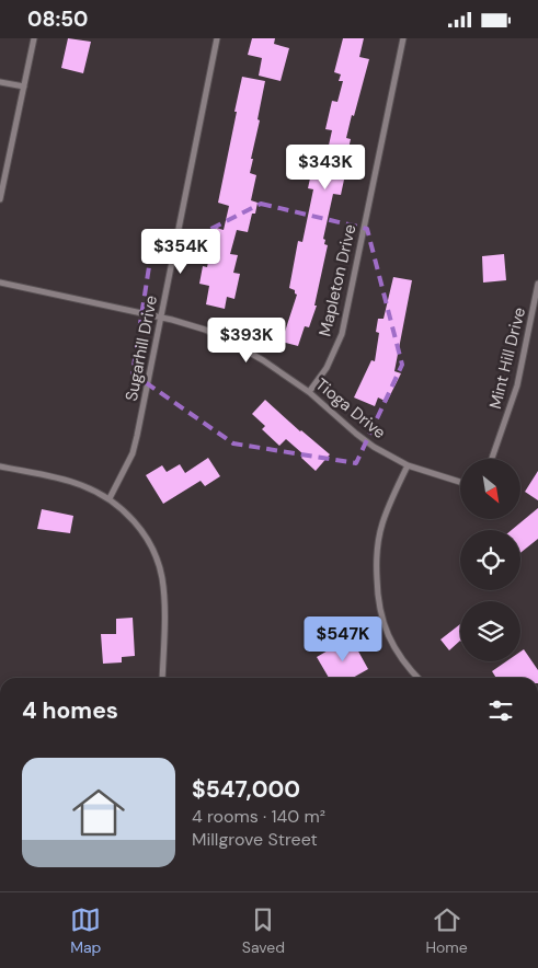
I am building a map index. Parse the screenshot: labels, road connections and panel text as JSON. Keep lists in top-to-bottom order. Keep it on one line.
{"streets":{"street":["Mapleton Drive","Sugarhill Drive","Mint Hill Drive","Tioga Drive"]},"crossings":[["Mapleton Drive","Tioga Drive"],["Sugarhill Drive","Tioga Drive"]],"north":"bottom right","page":{"status":"08:50","price":["$343K","$354K","$393K","$547K"],"heading":"4 homes","list":[{"name":"$547,000","note":"4 rooms · 140 m² · Millgrove Street"}],"tabs":["Map","Saved","Home"]}}
